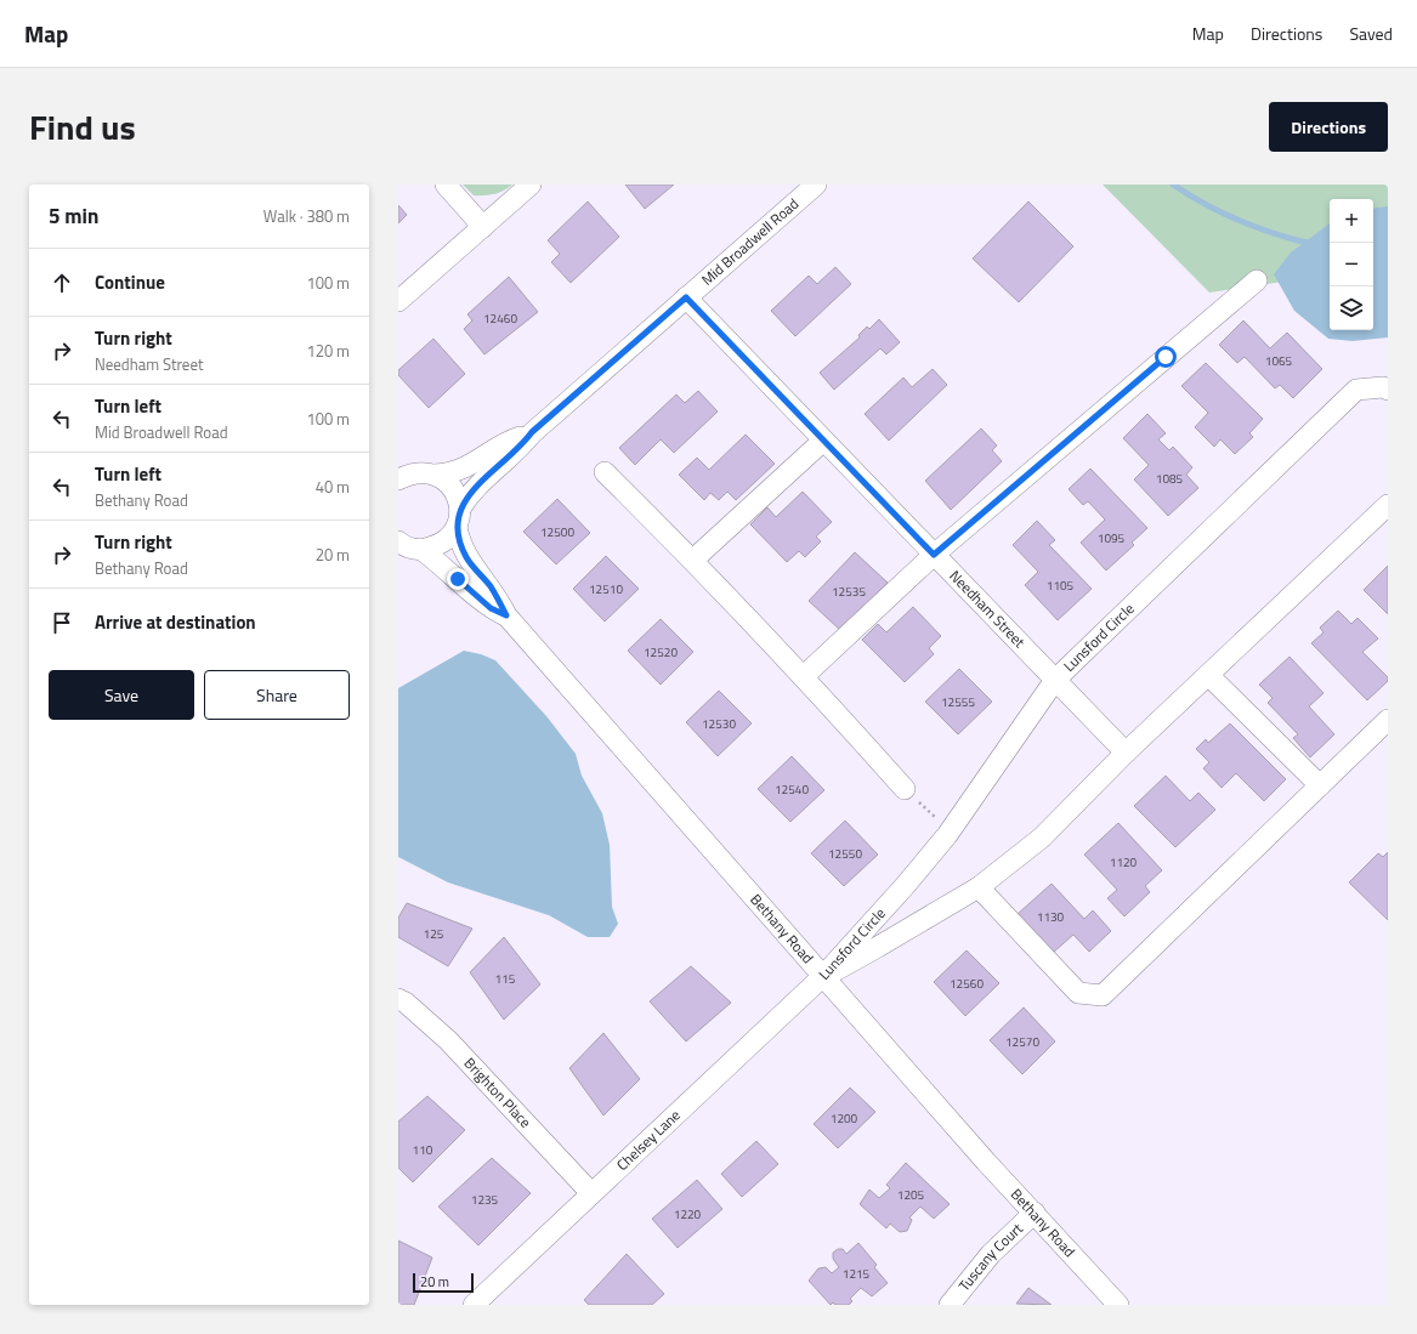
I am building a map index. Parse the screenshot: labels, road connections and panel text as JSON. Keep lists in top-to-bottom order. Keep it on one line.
{"streets":{"street":["Mid Broadwell Road","Needham Street","Lunsford Circle","Bethany Road","Brighton Place","Chelsey Lane","Tuscany Court"]},"crossings":[["Mid Broadwell Road","Needham Street"],["Mid Broadwell Road","Bethany Road"],["Needham Street","Lunsford Circle"],["Lunsford Circle","Bethany Road"],["Lunsford Circle","Chelsey Lane"],["Bethany Road","Chelsey Lane"],["Bethany Road","Tuscany Court"],["Brighton Place","Chelsey Lane"]],"house_numbers":["12460","1065","1085","12500","1095","1105","12510","12535","12520","12555","12530","12540","12550","1120","1130","125","115","12560","12570","1200","110","1205","1235","1220","1215"],"scale_bar":"20 m","page":{"header":"Map","nav":["Map","Directions","Saved"],"title":"Find us","buttons":["Directions",["Save","Share"]],"heading":["5 min","Walk · 380 m"],"map_buttons":["+","−"],"list":[["Continue","100 m"],["Turn right","Needham Street","120 m"],["Turn left","Mid Broadwell Road","100 m"],["Turn left","Bethany Road","40 m"],["Turn right","Bethany Road","20 m"],"Arrive at destination"],"scale":"20 m"}}
